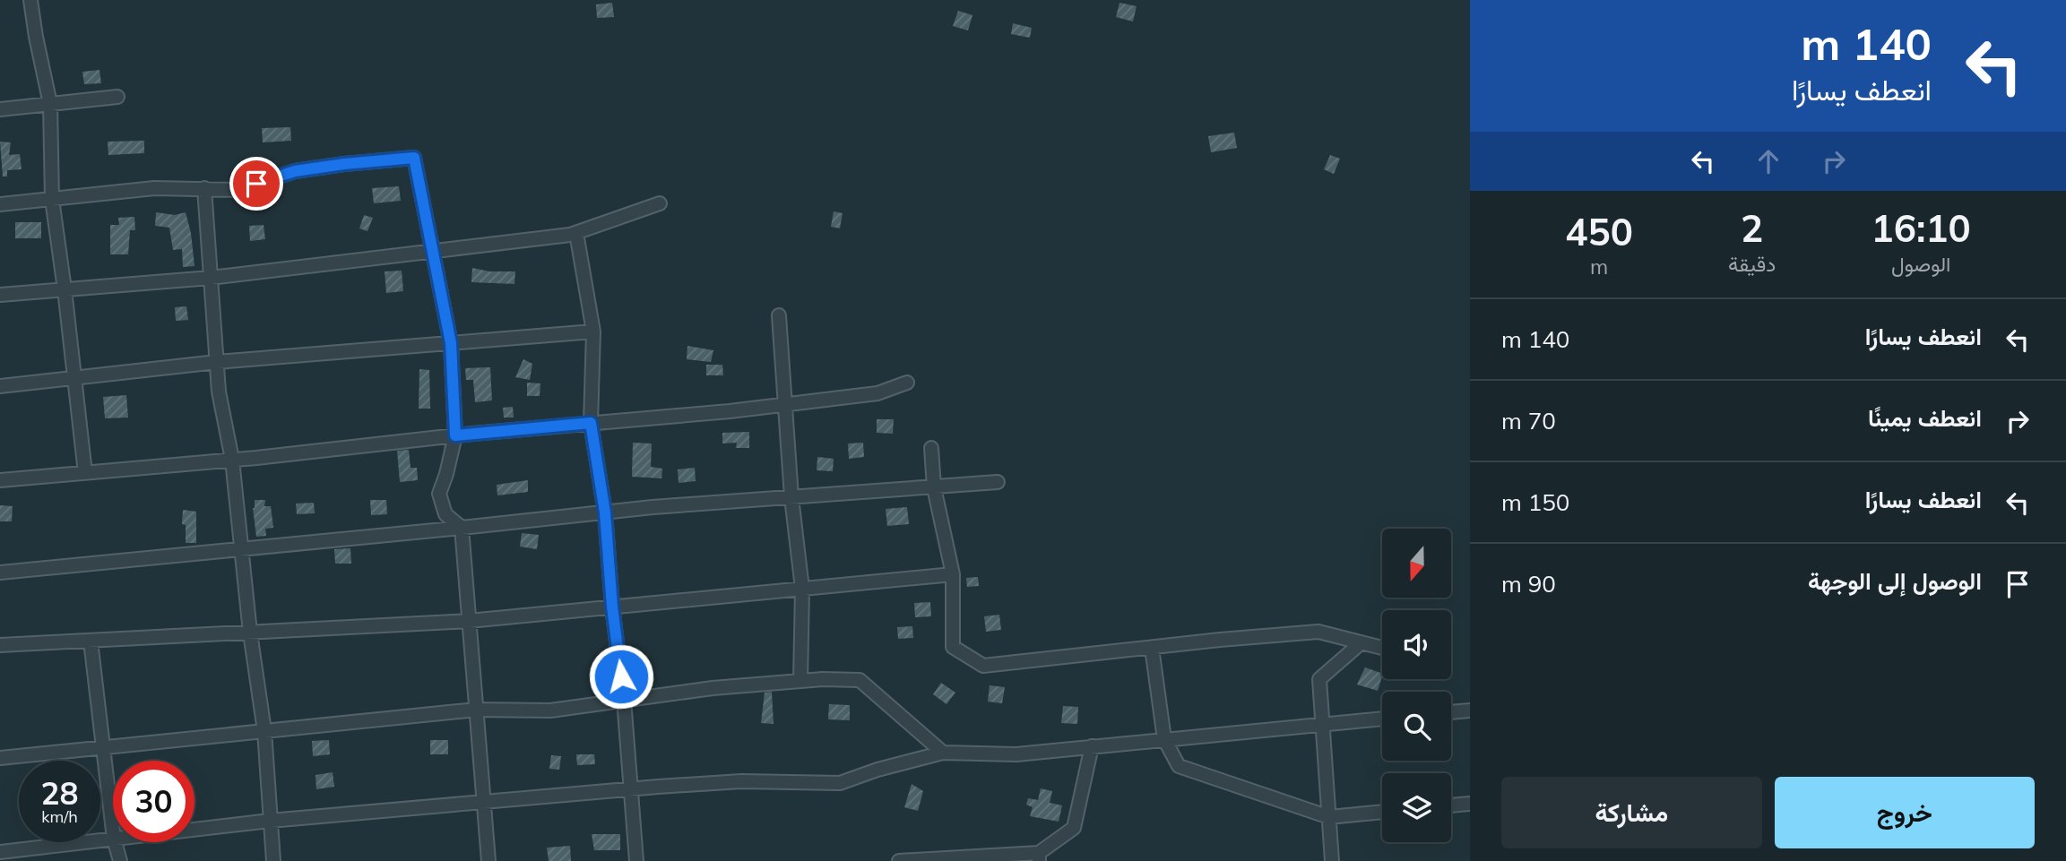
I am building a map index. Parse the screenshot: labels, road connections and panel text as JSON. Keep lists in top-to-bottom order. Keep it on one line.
{"north":"bottom","page":{"turn":["140 m","انعطف يسارًا"],"eta":["16:10","الوصول","2","دقيقة","450","m"],"list":[{"name":"انعطف يسارًا","value":"140 m"},{"name":"انعطف يمينًا","value":"70 m"},{"name":"انعطف يسارًا","value":"150 m"},{"name":"الوصول إلى الوجهة","value":"90 m"}],"speed":"28 km/h","limit":"30","buttons":["خروج","مشاركة"]}}
